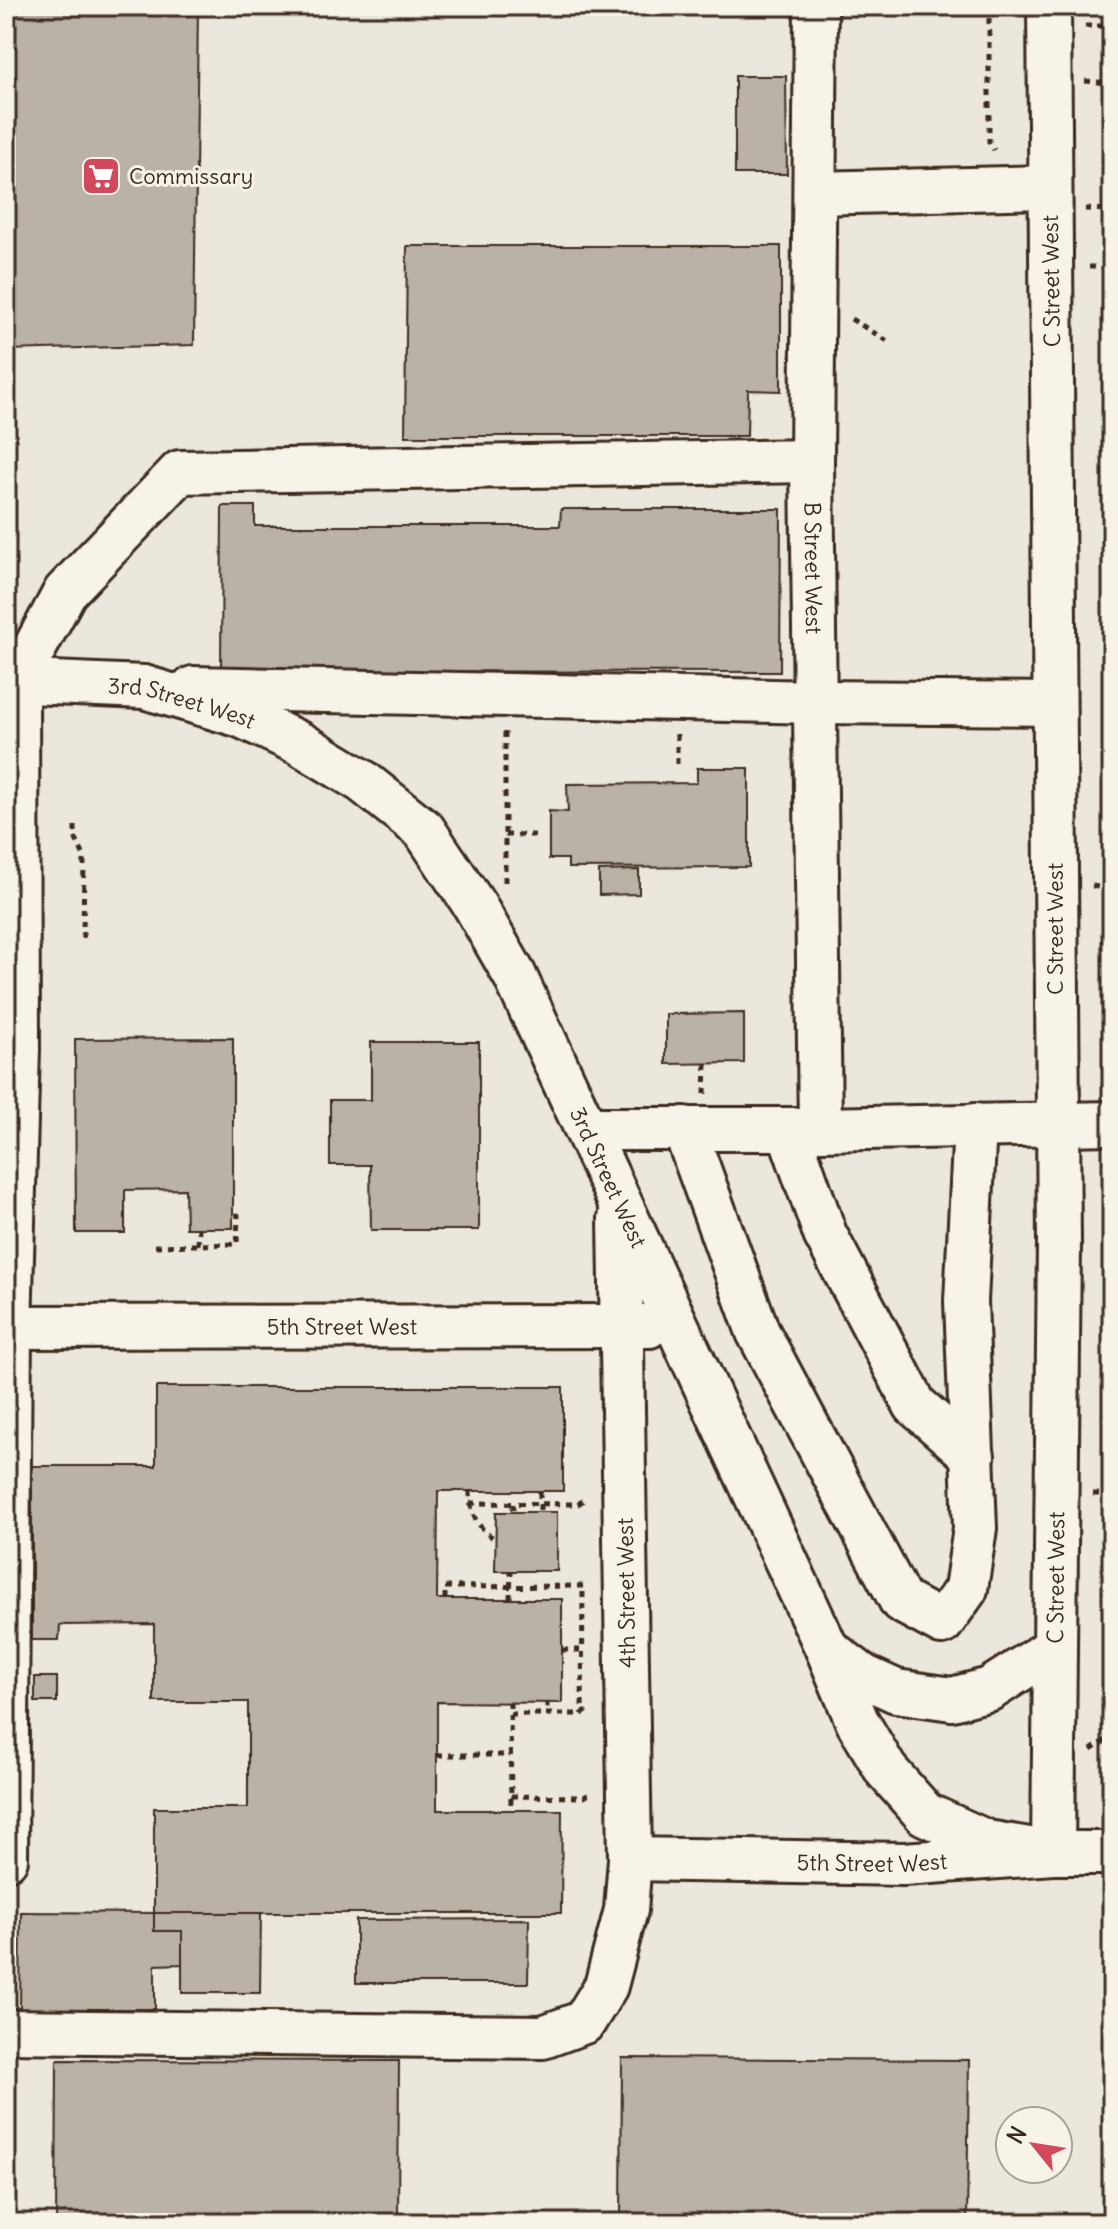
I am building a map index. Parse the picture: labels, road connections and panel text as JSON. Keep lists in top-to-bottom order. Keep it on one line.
{"streets":{"street":["C Street West","B Street West","3rd Street West","5th Street West","4th Street West"]},"crossings":[["C Street West","3rd Street West"],["C Street West","5th Street West"],["3rd Street West","5th Street West"],["3rd Street West","4th Street West"],["5th Street West","4th Street West"]],"places":{"supermarket":["Commissary"]},"north":"top left"}
